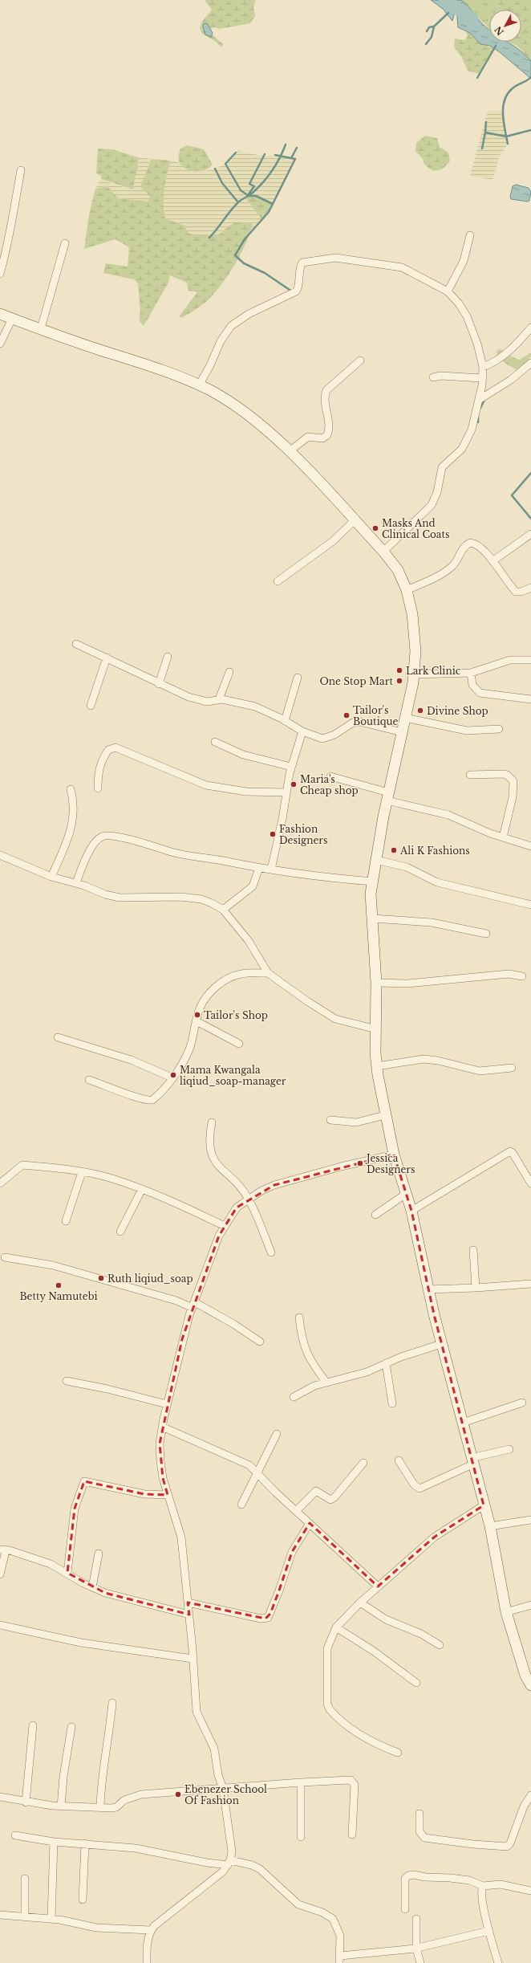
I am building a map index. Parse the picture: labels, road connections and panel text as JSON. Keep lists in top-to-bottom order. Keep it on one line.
{"places":["Masks And Clinical Coats","Lark Clinic","One Stop Mart","Divine Shop","Tailor's Boutique","Maria's Cheap shop","Fashion Designers","Ali K Fashions","Tailor's Shop","Mama Kwangala liqiud_soap-manager","Jessica Designers","Ruth liqiud_soap","Betty Namutebi","Ebenezer School Of Fashion"],"north":"bottom left"}
